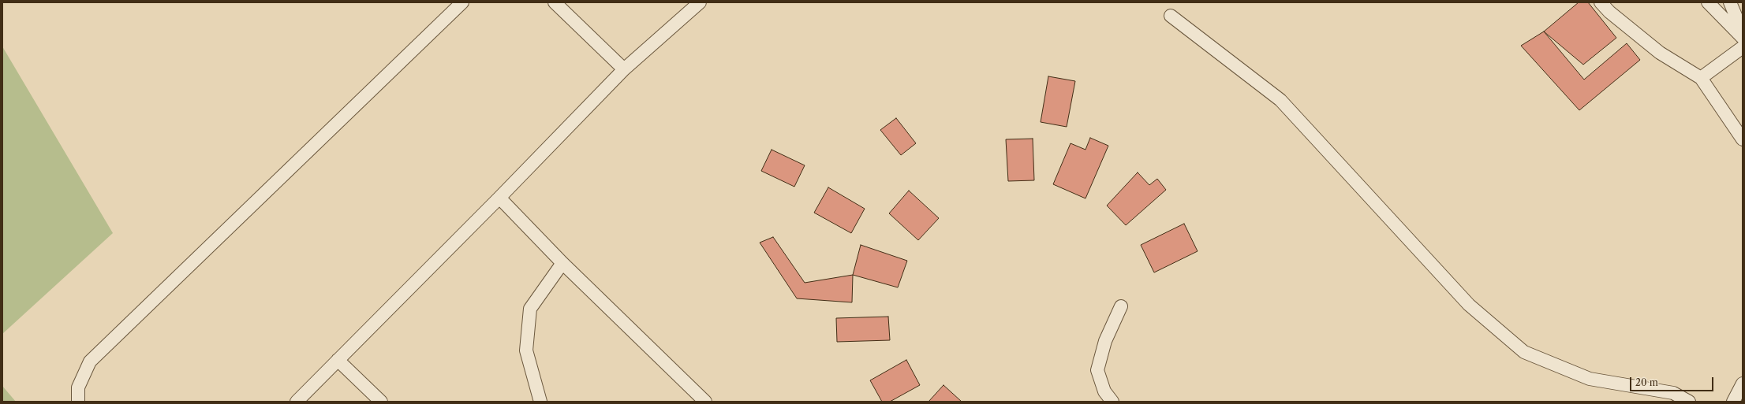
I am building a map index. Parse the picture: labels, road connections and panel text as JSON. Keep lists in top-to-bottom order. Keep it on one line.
{"scale_bar":"20 m"}
